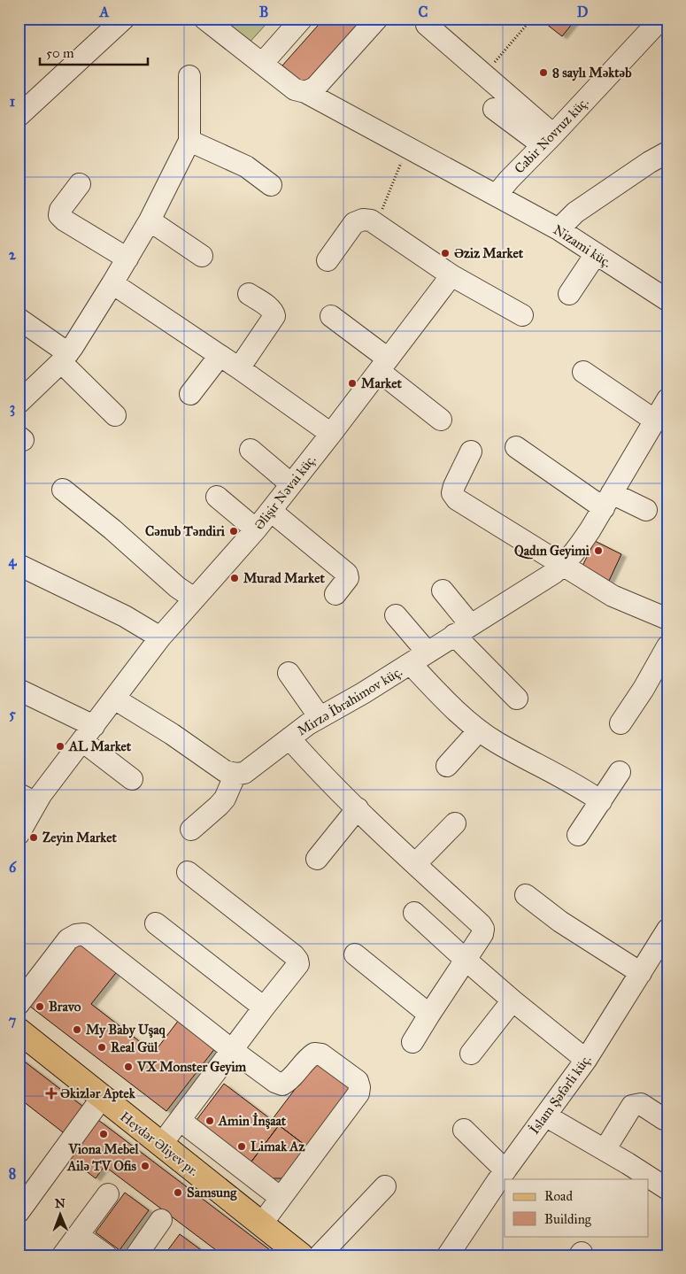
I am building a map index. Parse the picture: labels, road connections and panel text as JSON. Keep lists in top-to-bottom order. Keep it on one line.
{"streets":{"main road":["Heydər Əliyev pr."],"street":["Cabir Novruz küç.","Nizami küç.","Əlişir Nəvai küç.","Mirzə İbrahimov küç.","İslam Şəfərli küç."]},"crossings":[["Cabir Novruz küç.","Nizami küç."]],"places":{"other":["8 saylı Məktəb","Əziz Market","Market","Cənub Təndiri","Qadın Geyimi","Murad Market","AL Market","Zeyin Market","Bravo","My Baby Uşaq","Real Gül","VX Monster Geyim","Amin İnşaat","Viona Mebel","Limak Az","Ailə TV Ofis","Samsung"],"health":["Əkizlər Aptek"]},"legend":["Road","Building"],"scale_bar":"50 m","north":"top","grid":{"columns":["A","B","C","D"],"rows":["1","2","3","4","5","6","7","8"]}}
